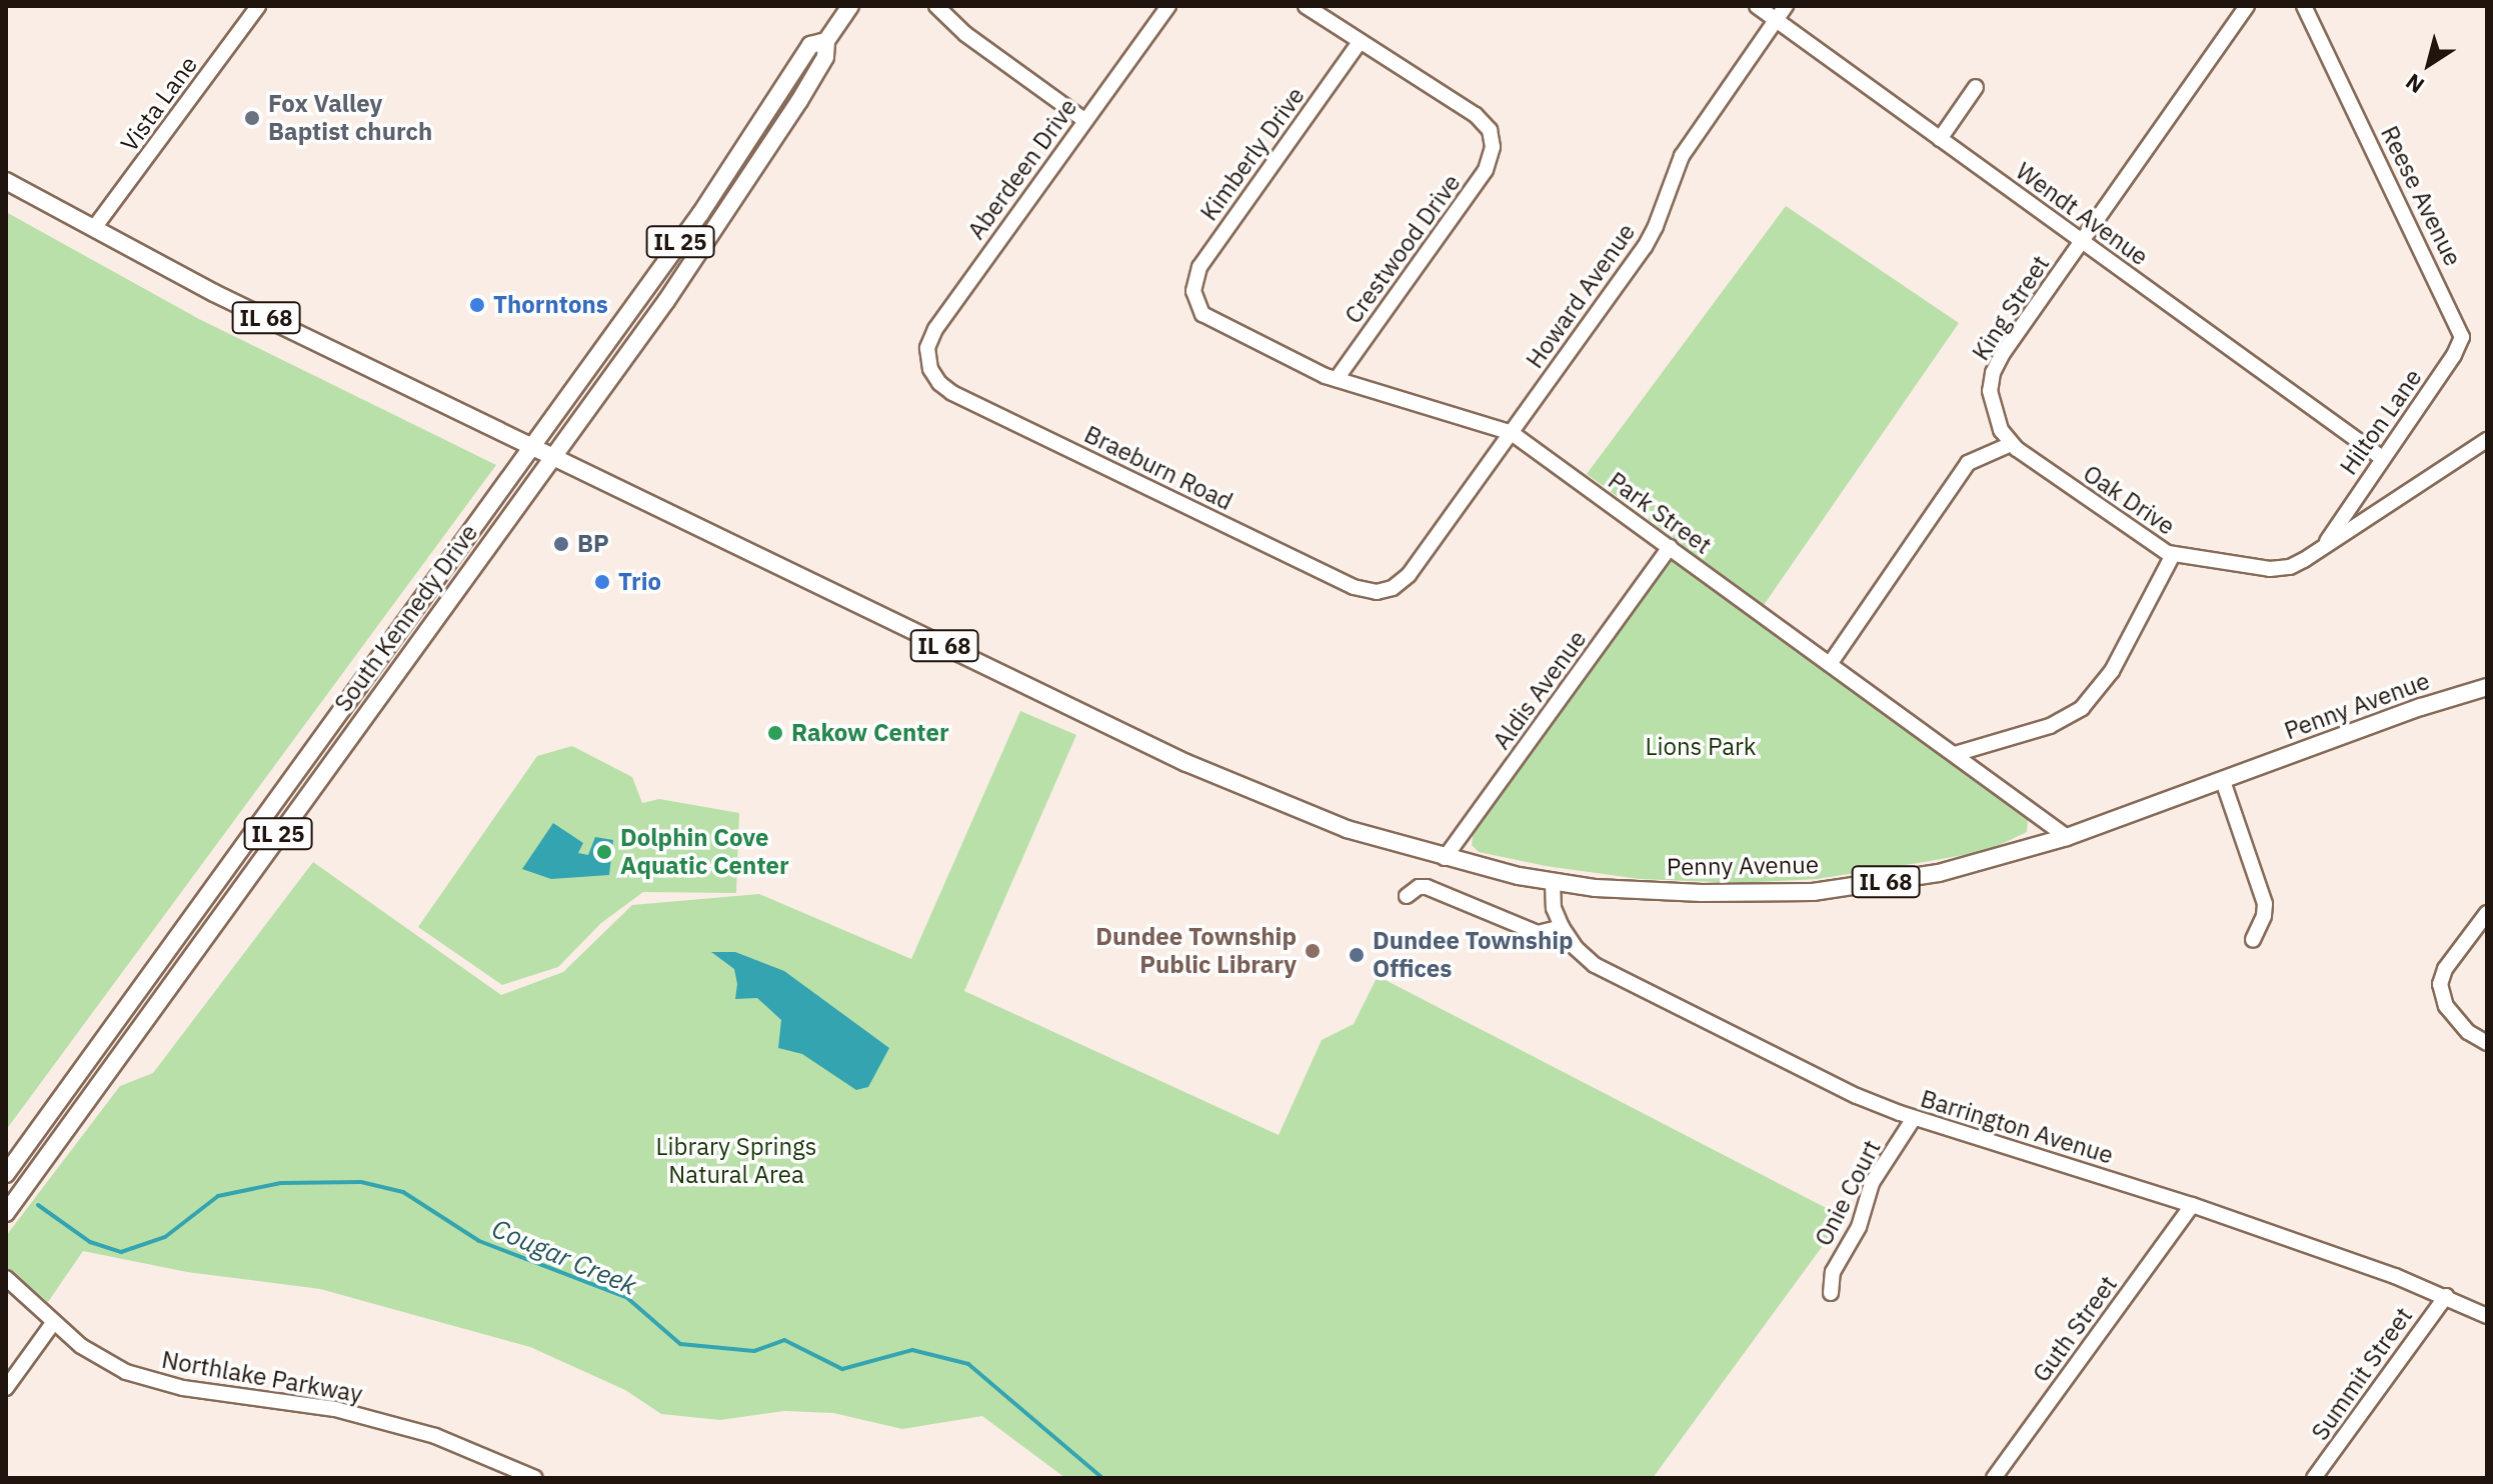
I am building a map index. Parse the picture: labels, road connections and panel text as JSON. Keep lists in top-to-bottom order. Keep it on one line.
{"streets":{"main road":["IL 25","IL 68","South Kennedy Drive","Penny Avenue"],"street":["Vista Lane","Kimberly Drive","Aberdeen Drive","Reese Avenue","Wendt Avenue","Crestwood Drive","Howard Avenue","King Street","Hilton Lane","Braeburn Road","Oak Drive","Park Street","Aldis Avenue","Barrington Avenue","Onie Court","Guth Street","Summit Street","Northlake Parkway"]},"crossings":[["Vista Lane","IL 68"],["Kimberly Drive","Crestwood Drive"],["Kimberly Drive","Park Street"],["Aberdeen Drive","Braeburn Road"],["Reese Avenue","Hilton Lane"],["Wendt Avenue","Howard Avenue"],["Wendt Avenue","King Street"],["Wendt Avenue","Hilton Lane"],["Crestwood Drive","Park Street"],["Howard Avenue","Braeburn Road"],["Howard Avenue","Park Street"],["King Street","Oak Drive"],["IL 68","South Kennedy Drive"],["IL 68","Penny Avenue"],["Hilton Lane","Oak Drive"],["Park Street","Aldis Avenue"],["Park Street","Penny Avenue"],["South Kennedy Drive","Penny Avenue"],["Aldis Avenue","Penny Avenue"],["Penny Avenue","Barrington Avenue"],["Barrington Avenue","Onie Court"],["Barrington Avenue","Guth Street"],["Barrington Avenue","Summit Street"]],"water":["Cougar Creek"],"parks":["Lions Park","Library Springs Natural Area"],"places":["Fox Valley Baptist church","Thorntons","BP","Trio","Rakow Center","Dolphin Cove Aquatic Center","Dundee Township Public Library","Dundee Township Offices"],"north":"bottom left"}
